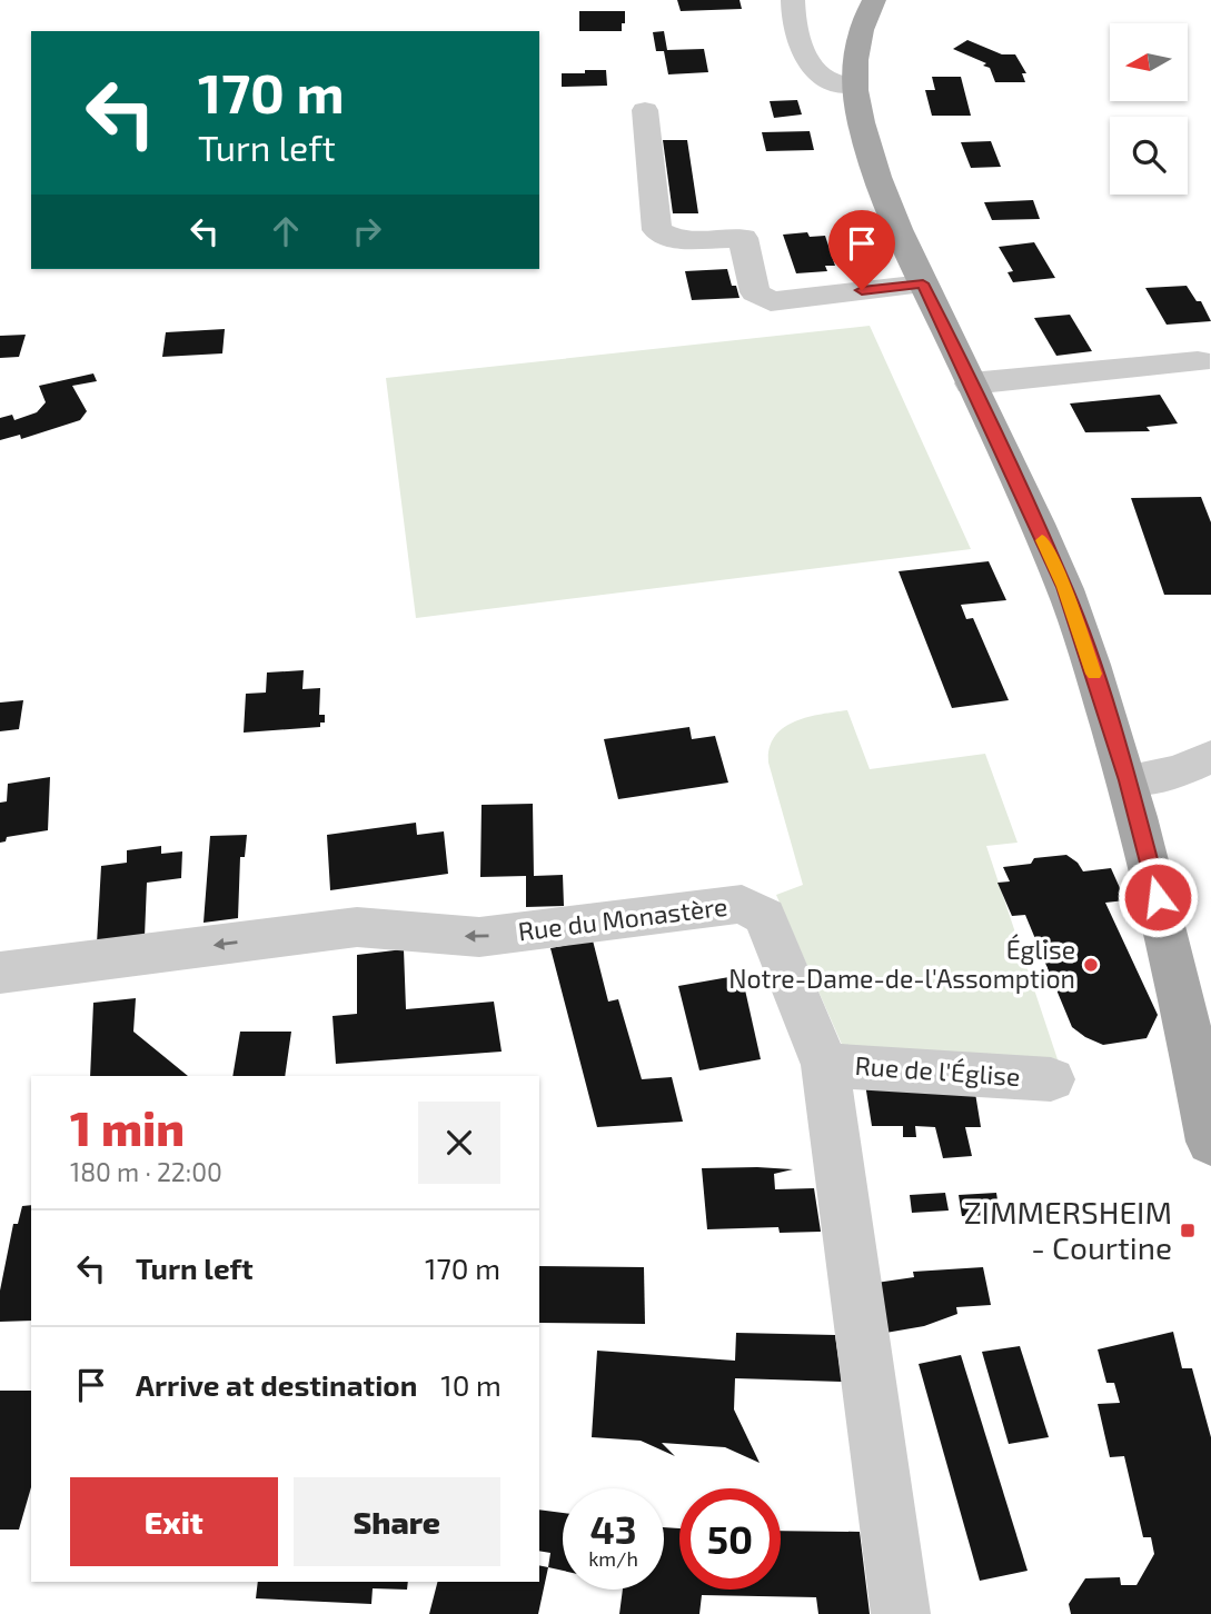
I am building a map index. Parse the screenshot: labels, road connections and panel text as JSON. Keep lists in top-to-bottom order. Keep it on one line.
{"streets":{"street":["Rue du Monastère","Rue de l'Église"]},"crossings":[["Rue du Monastère","Rue de l'Église"]],"one_way":["Rue du Monastère"],"places":{"other":["Église Notre-Dame-de-l'Assomption"],"transit":["ZIMMERSHEIM - Courtine"]},"north":"left","page":{"turn":["170 m","Turn left"],"heading":["1 min","180 m · 22:00"],"list":[{"name":"Turn left","value":"170 m"},{"name":"Arrive at destination","value":"10 m"}],"buttons":["Exit","Share"],"speed":"43 km/h","limit":"50"}}
